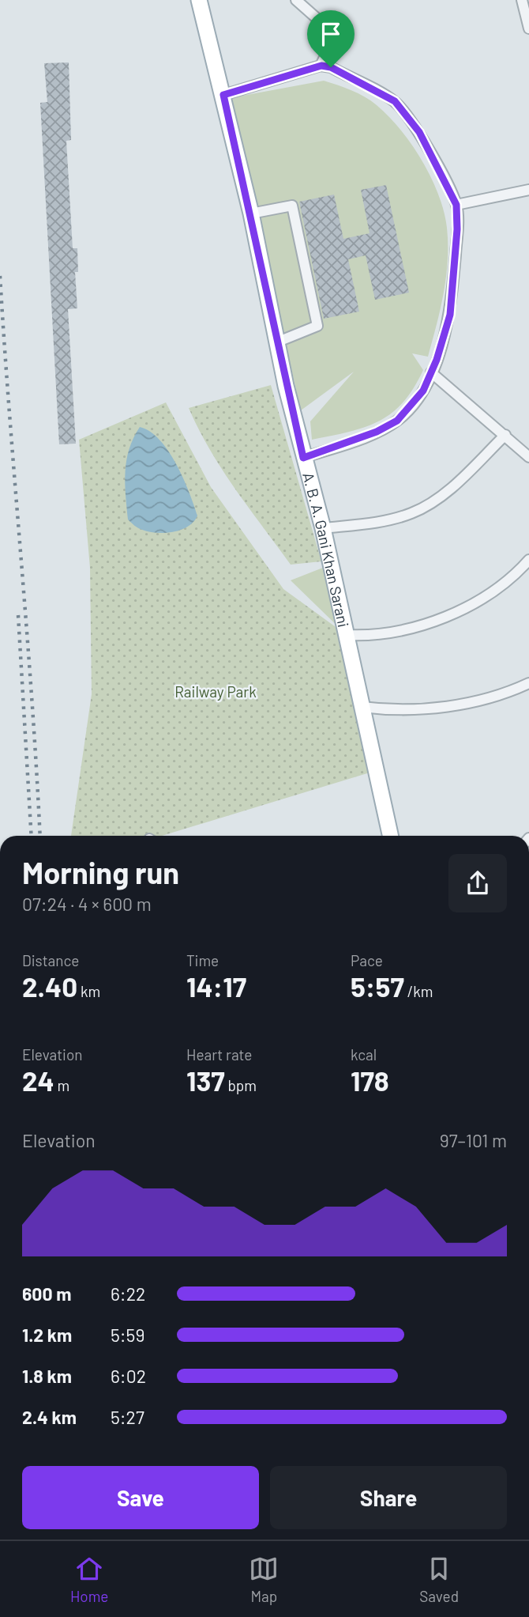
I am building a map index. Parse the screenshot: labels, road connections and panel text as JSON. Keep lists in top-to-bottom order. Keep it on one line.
{"streets":{"main road":["A. B. A. Gani Khan Sarani"]},"parks":["Railway Park"],"page":{"heading":["Morning run","07:24 · 4 × 600 m"],"stats":[["Distance","2.40 km"],["Time","14:17"],["Pace","5:57 /km"],["Elevation","24 m"],["Heart rate","137 bpm"],["kcal","178"]],"chart":["Elevation","97–101 m"],"list":[{"name":"600 m","note":"6:22"},{"name":"1.2 km","note":"5:59"},{"name":"1.8 km","note":"6:02"},{"name":"2.4 km","note":"5:27"}],"buttons":["Save","Share"],"tabs":["Home","Map","Saved"]}}
